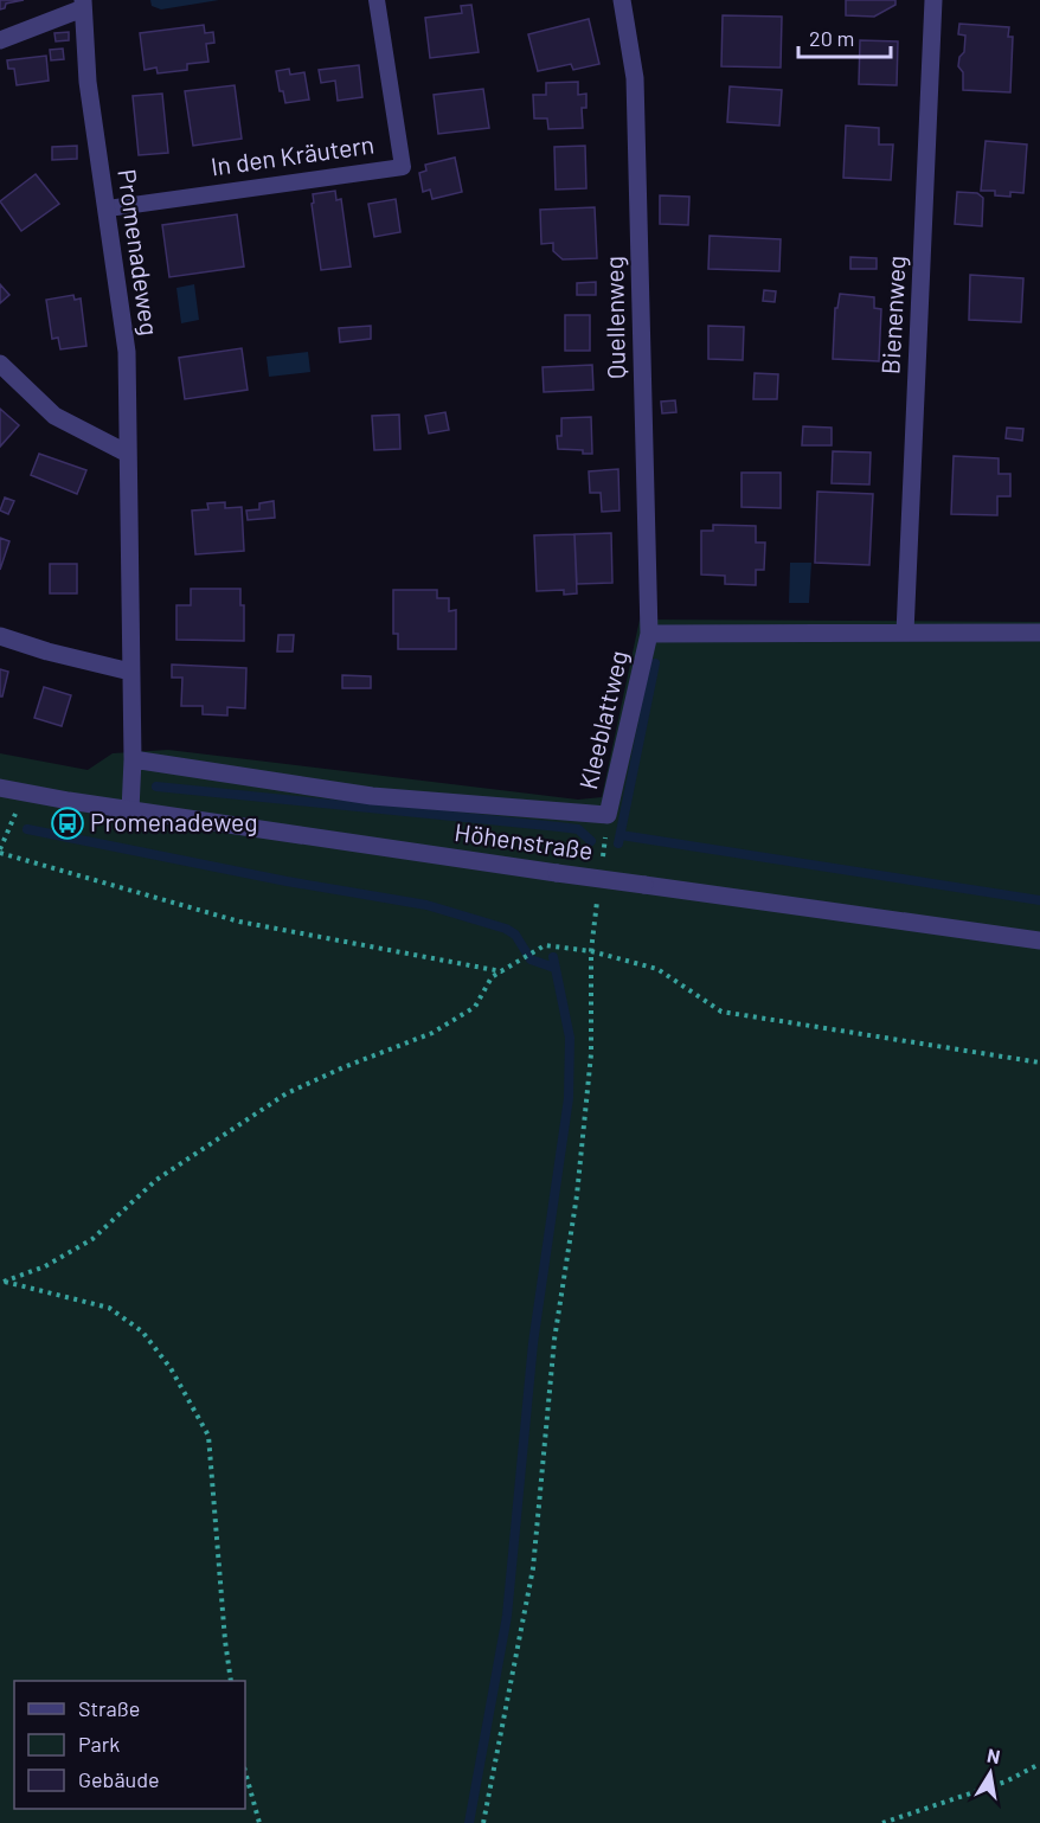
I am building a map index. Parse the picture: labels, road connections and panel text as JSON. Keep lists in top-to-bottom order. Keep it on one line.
{"streets":{"street":["Promenadeweg","Bienenweg","Quellenweg","Kleeblattweg","Höhenstraße"],"lane":["In den Kräutern"]},"crossings":[["In den Kräutern","Promenadeweg"],["Promenadeweg","Kleeblattweg"],["Promenadeweg","Höhenstraße"],["Bienenweg","Kleeblattweg"],["Quellenweg","Kleeblattweg"]],"places":{"bus stop":["Promenadeweg"]},"legend":["Straße","Park","Gebäude"],"scale_bar":"20 m","north":"top"}
